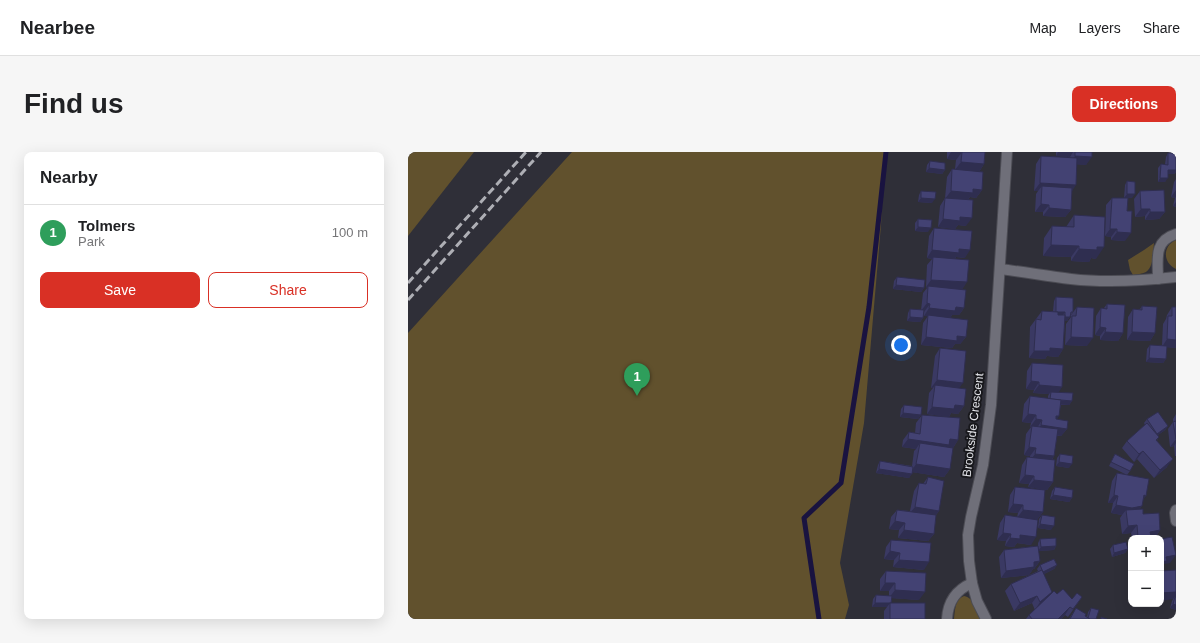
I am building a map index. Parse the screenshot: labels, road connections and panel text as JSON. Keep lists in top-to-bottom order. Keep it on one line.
{"streets":{"street":["Brookside Crescent"]},"page":{"header":"Nearbee","nav":["Map","Layers","Share"],"buttons":["Directions",["Save","Share"]],"title":"Find us","heading":"Nearby","list":[{"mark":"1","name":"Tolmers","note":"Park","value":"100 m"}],"pins":"1","map_buttons":["+","−"]}}
